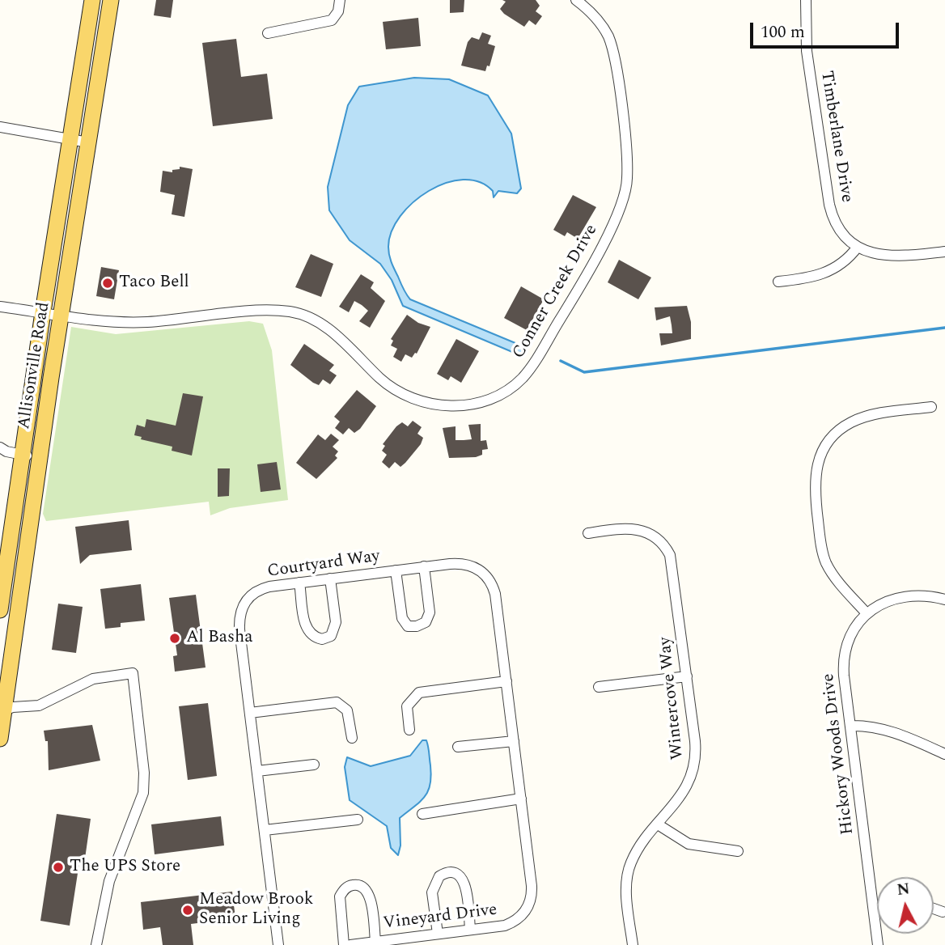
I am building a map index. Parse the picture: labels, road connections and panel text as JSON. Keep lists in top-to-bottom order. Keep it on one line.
{"streets":{"main road":["Allisonville Road"],"street":["Timberlane Drive","Conner Creek Drive","Courtyard Way","Wintercove Way","Hickory Woods Drive","Vineyard Drive"]},"crossings":[["Conner Creek Drive","Allisonville Road"],["Courtyard Way","Vineyard Drive"]],"places":["Taco Bell","Al Basha","The UPS Store","Meadow Brook Senior Living"],"scale_bar":"100 m","north":"top"}
